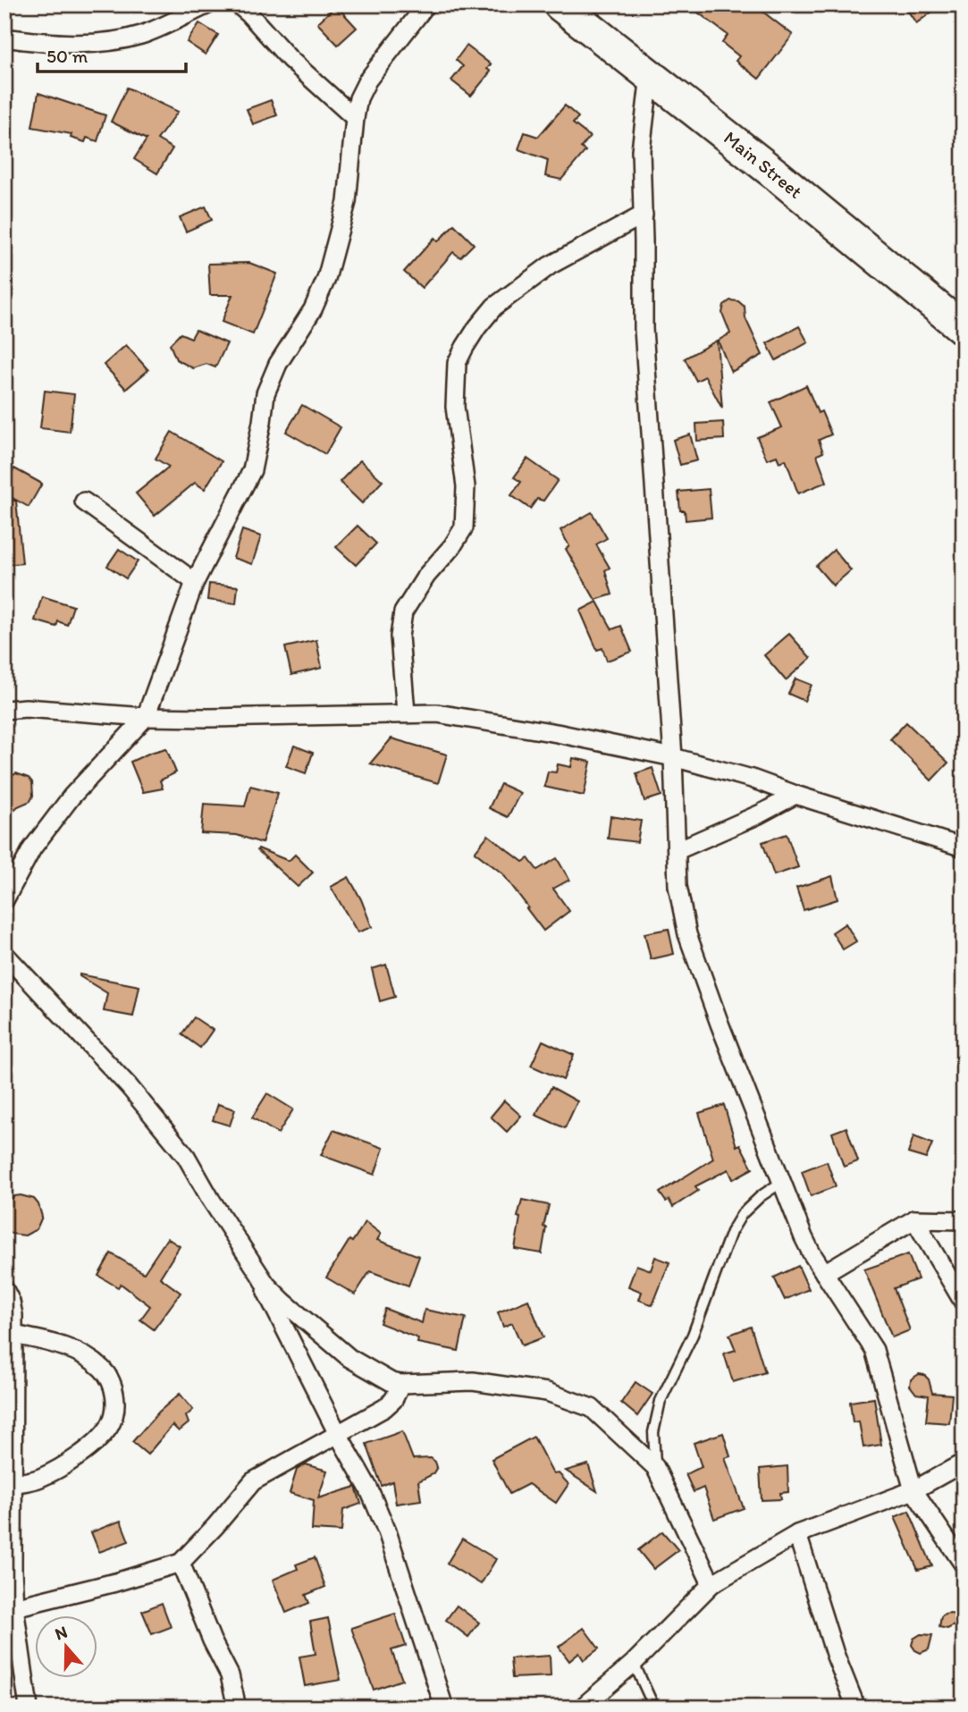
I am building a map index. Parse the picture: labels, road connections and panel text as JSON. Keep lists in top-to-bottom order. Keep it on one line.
{"streets":{"highway":["Main Street"]},"scale_bar":"50 m","north":"top"}
